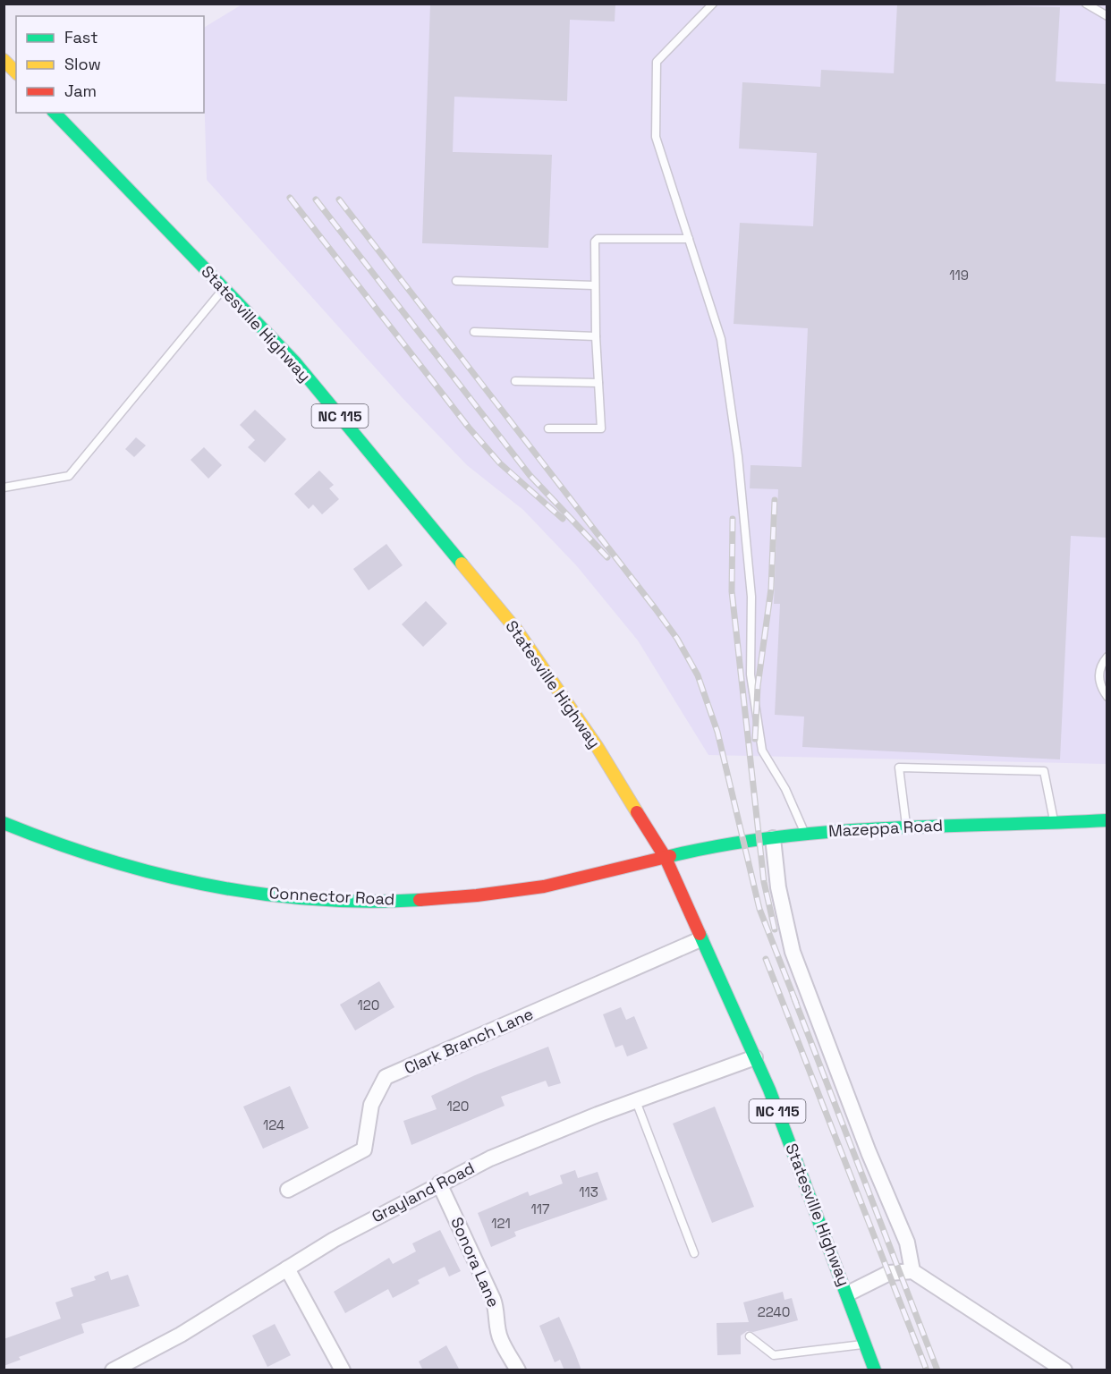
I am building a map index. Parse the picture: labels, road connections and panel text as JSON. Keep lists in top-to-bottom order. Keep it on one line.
{"streets":{"main road":["Statesville Highway","NC 115","Mazeppa Road","Connector Road"],"street":["Clark Branch Lane","Grayland Road","Sonora Lane"]},"crossings":[["Statesville Highway","Mazeppa Road"],["Statesville Highway","Connector Road"],["Statesville Highway","Clark Branch Lane"],["Statesville Highway","Grayland Road"],["Mazeppa Road","Connector Road"],["Grayland Road","Sonora Lane"]],"house_numbers":["119","120","120","124","113","117","121","2240"],"legend":["Fast","Slow","Jam"]}
